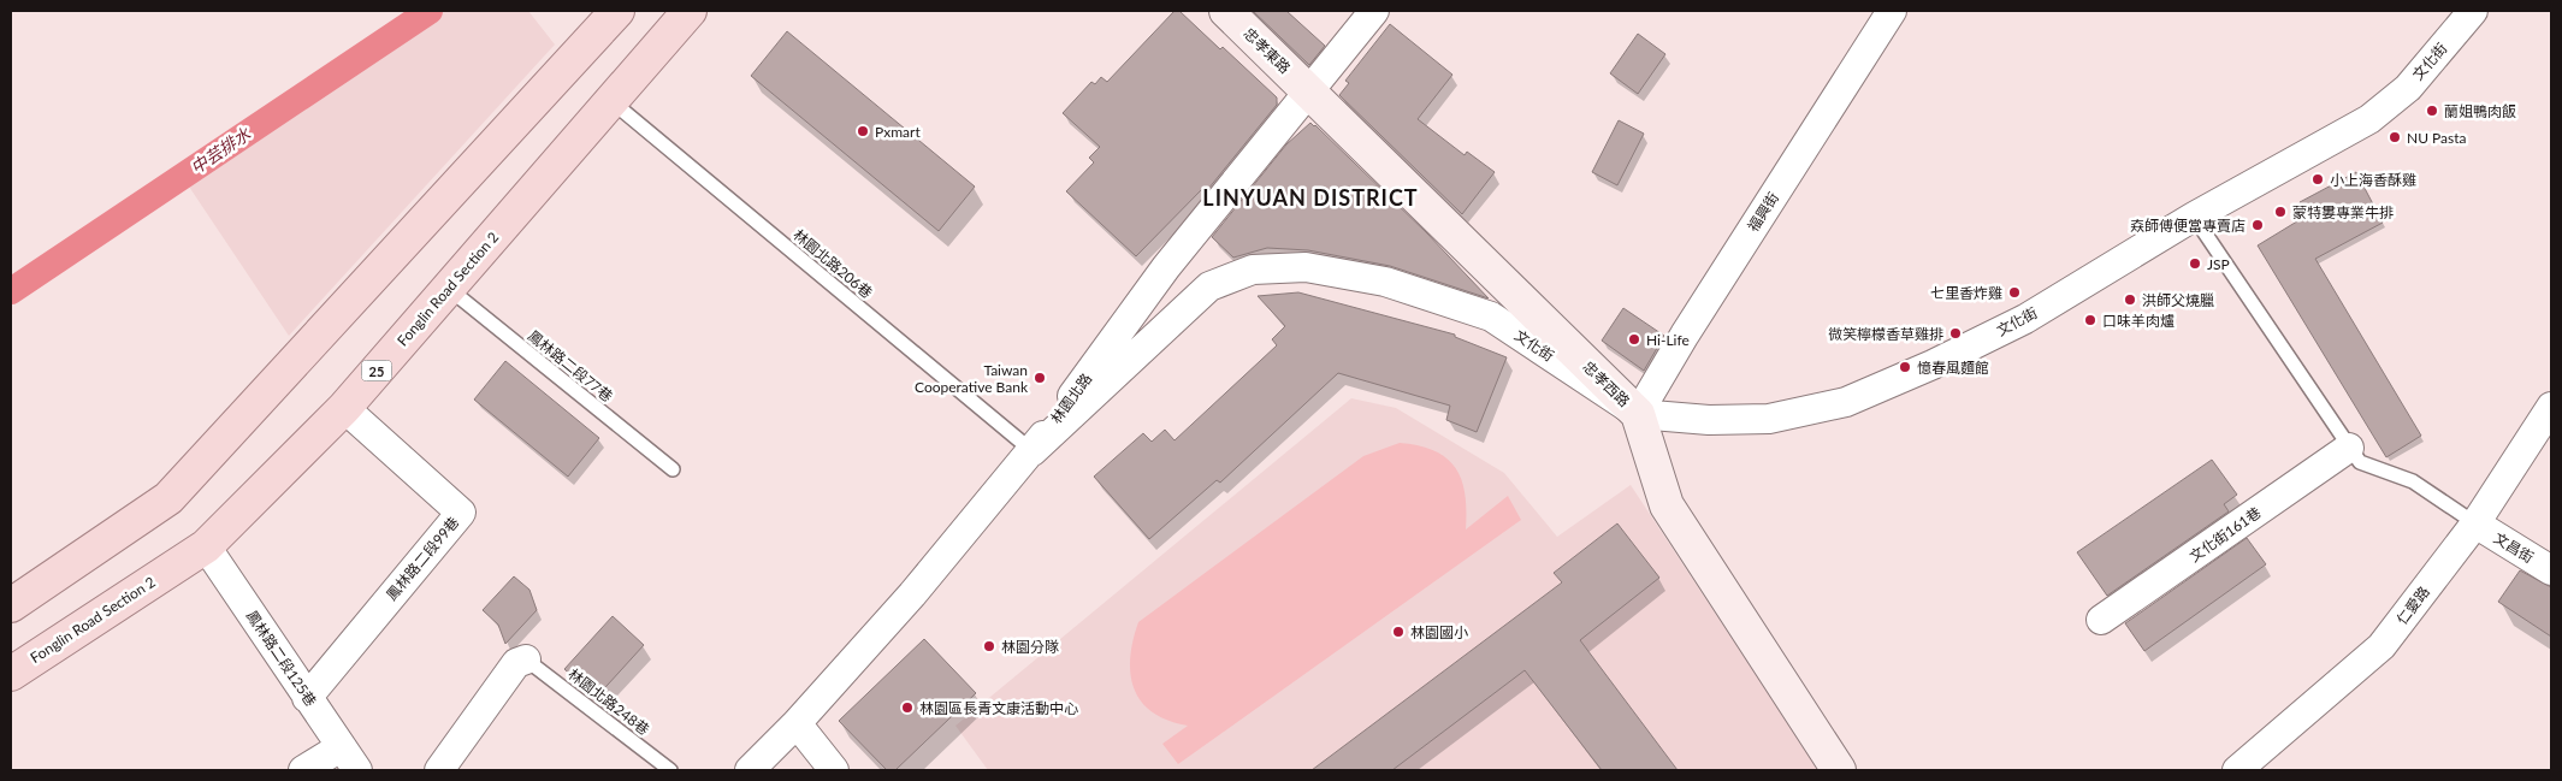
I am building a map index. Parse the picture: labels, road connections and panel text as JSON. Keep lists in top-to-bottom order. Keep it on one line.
{"streets":{"main road":["Fonglin Road Section 2","25"],"street":["忠孝東路","文化街","福興街","忠孝西路","林園北路","文化街161巷","文昌街","鳳林路二段99巷","仁愛路","鳳林路二段125巷"],"lane":["林園北路206巷","鳳林路二段77巷","林園北路248巷"]},"crossings":[["忠孝東路","忠孝西路"],["忠孝東路","林園北路"],["文化街","福興街"],["文化街","林園北路206巷"],["文化街","忠孝西路"],["文化街","林園北路"],["福興街","忠孝西路"],["林園北路206巷","Fonglin Road Section 2"],["林園北路206巷","林園北路"],["Fonglin Road Section 2","鳳林路二段77巷"],["Fonglin Road Section 2","鳳林路二段99巷"],["Fonglin Road Section 2","鳳林路二段125巷"],["忠孝西路","林園北路"],["文昌街","仁愛路"],["鳳林路二段99巷","鳳林路二段125巷"]],"districts":["LINYUAN DISTRICT"],"water":["中芸排水"],"places":["蘭姐鴨肉飯","Pxmart","NU Pasta","小上海香酥雞","蒙特婁專業牛排","𡘙師傅便當專賣店","JSP","七里香炸雞","洪師父燒臘","口味羊肉爐","微笑檸檬香草雞排","Hi-Life","憶春風麵館","Taiwan Cooperative Bank","林園國小","林園分隊","林園區長青文康活動中心"]}
